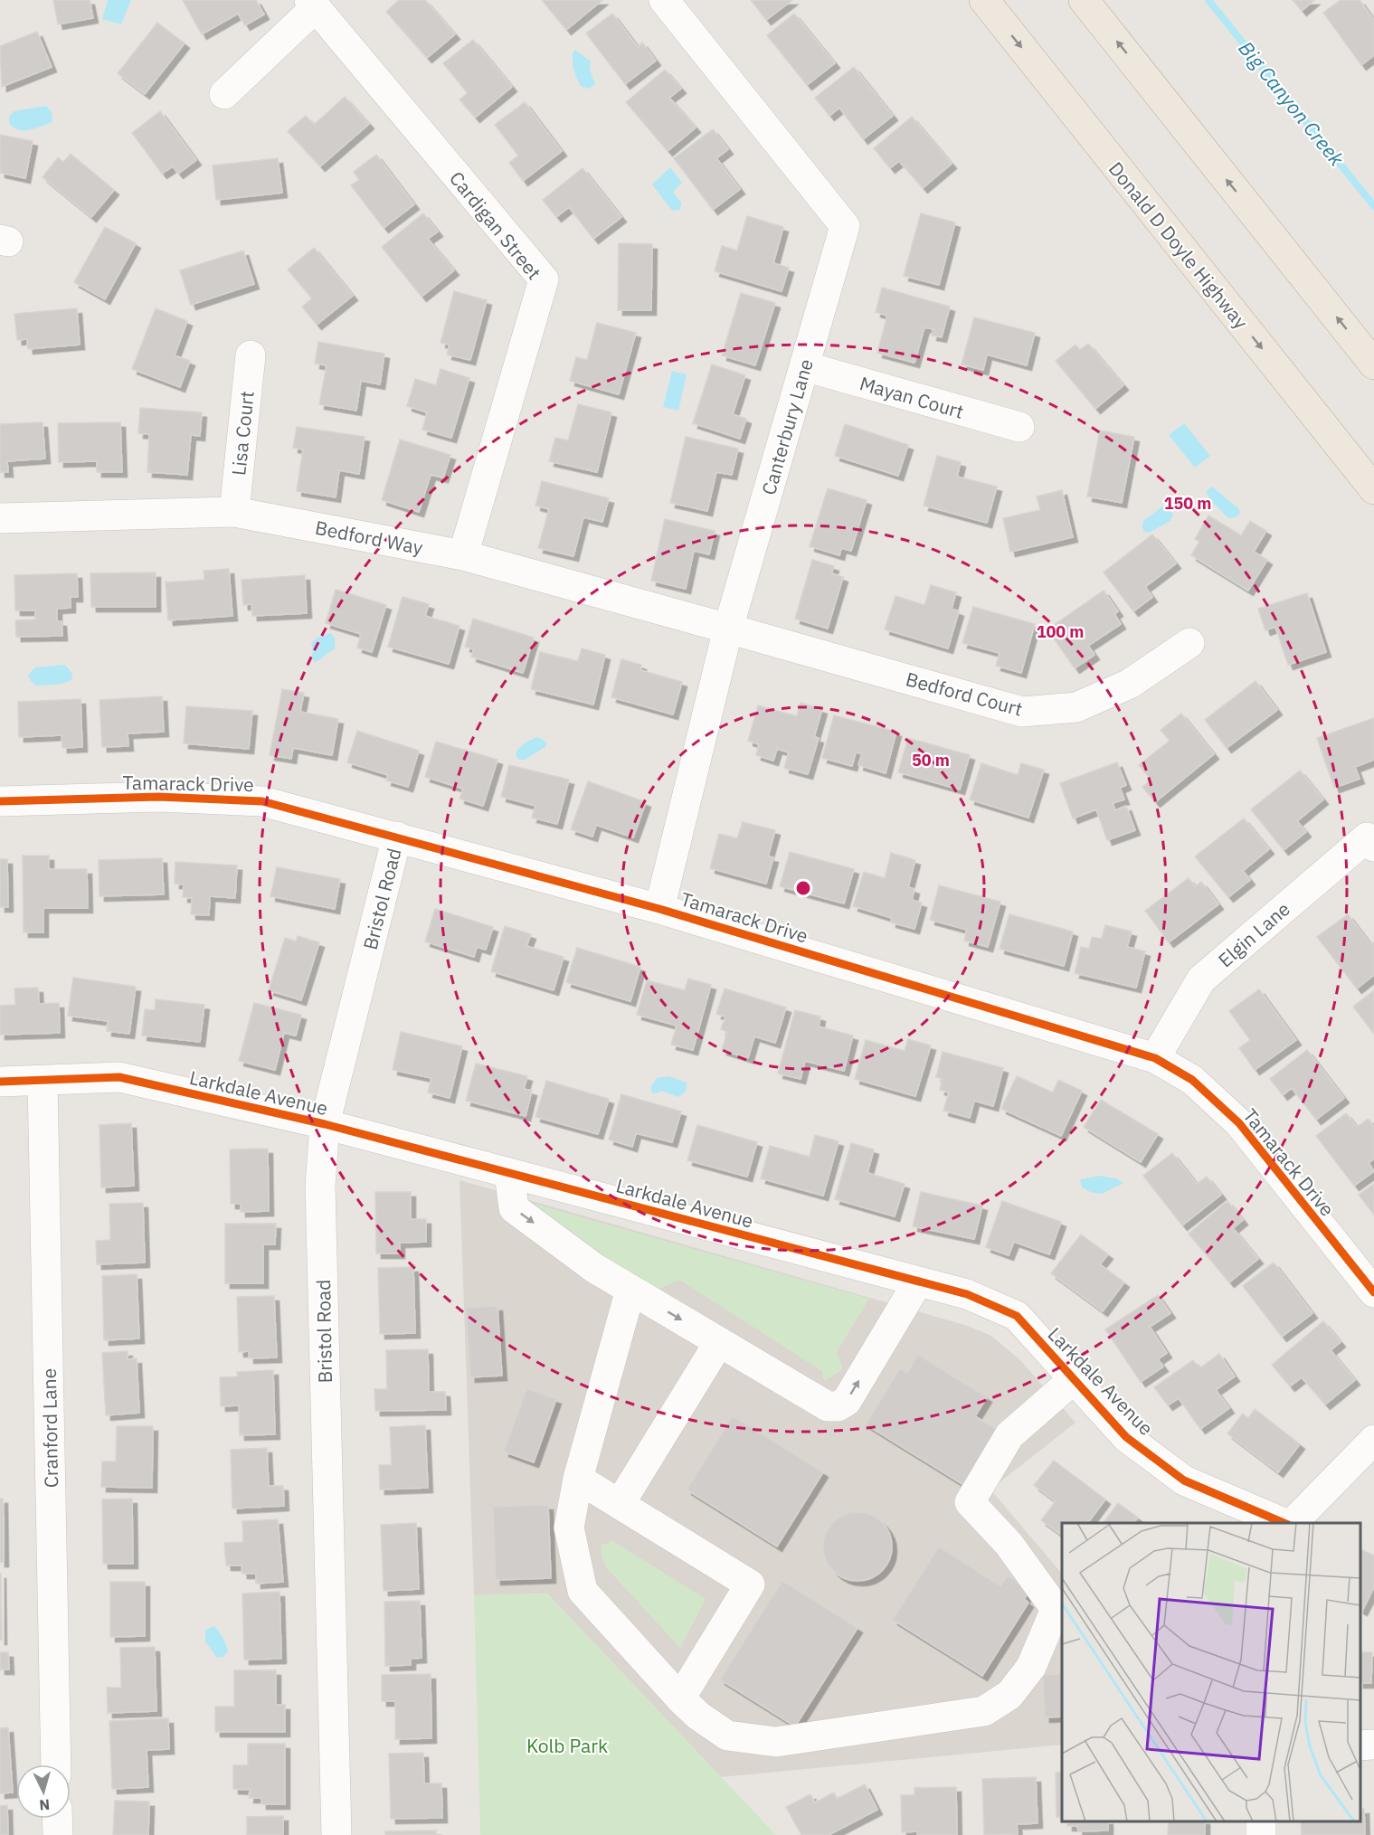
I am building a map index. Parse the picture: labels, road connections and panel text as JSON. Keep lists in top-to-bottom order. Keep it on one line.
{"streets":{"highway":["Donald D Doyle Highway"],"street":["Cardigan Street","Mayan Court","Canterbury Lane","Lisa Court","Bedford Way","Bedford Court","Tamarack Drive","Bristol Road","Elgin Lane","Larkdale Avenue","Cranford Lane"]},"crossings":[["Cardigan Street","Bedford Way"],["Mayan Court","Canterbury Lane"],["Canterbury Lane","Bedford Way"],["Canterbury Lane","Bedford Court"],["Canterbury Lane","Tamarack Drive"],["Lisa Court","Bedford Way"],["Bedford Way","Bedford Court"],["Tamarack Drive","Bristol Road"],["Tamarack Drive","Elgin Lane"],["Bristol Road","Larkdale Avenue"],["Larkdale Avenue","Cranford Lane"]],"water":["Big Canyon Creek"],"parks":["Kolb Park"],"north":"bottom","rings":["150 m","100 m","50 m"]}
